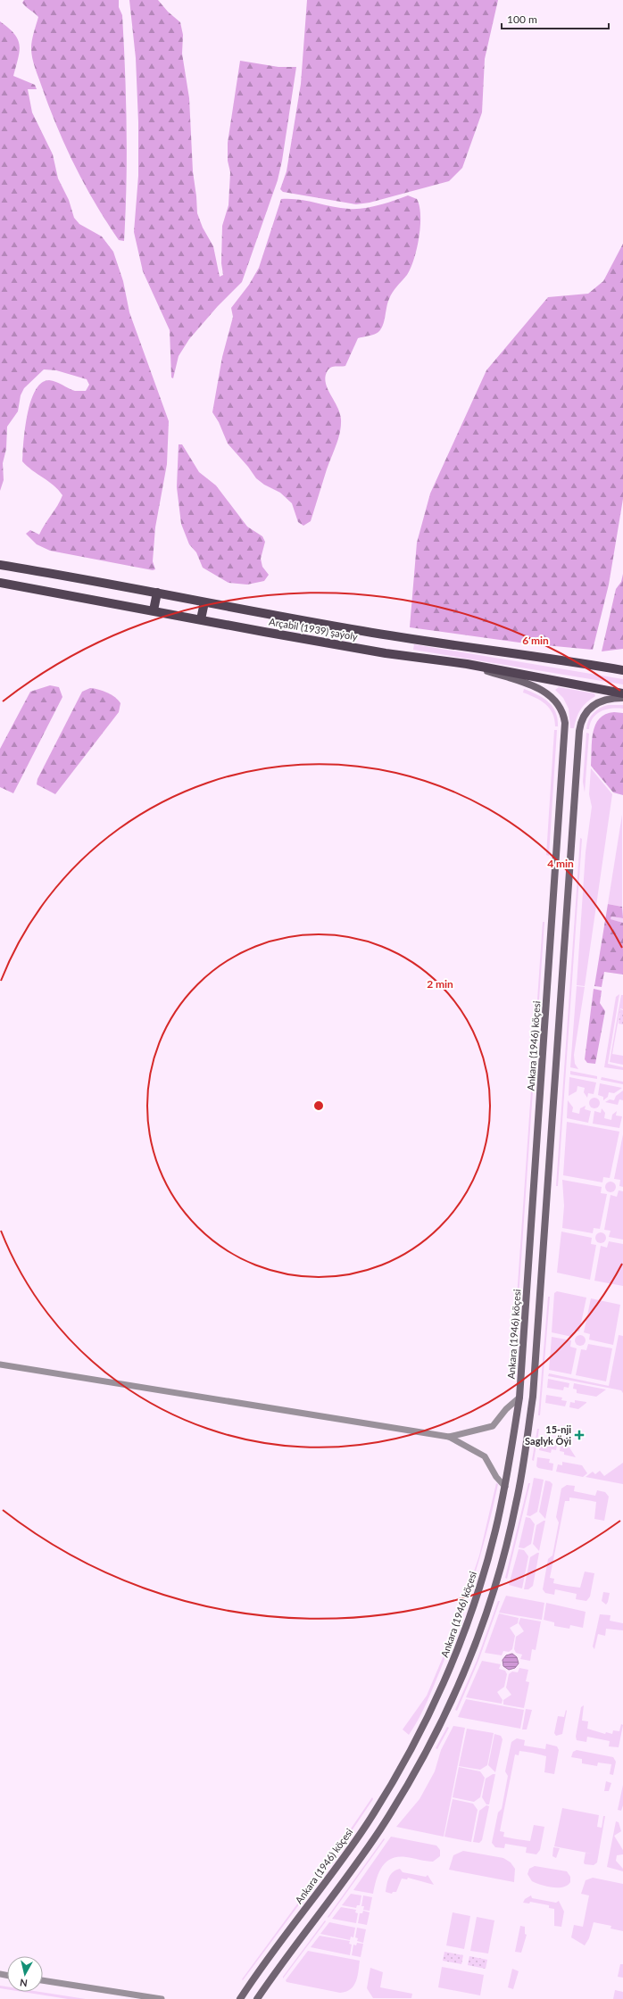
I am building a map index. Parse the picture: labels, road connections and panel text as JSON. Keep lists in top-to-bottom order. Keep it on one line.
{"streets":{"main road":["Arçabil (1939) şaýoly","Ankara (1946) köçesi"]},"crossings":[["Arçabil (1939) şaýoly","Ankara (1946) köçesi"]],"places":{"health":["15-nji Saglyk Öýi"]},"scale_bar":"100 m","north":"bottom","rings":["6 min","4 min","2 min"]}
